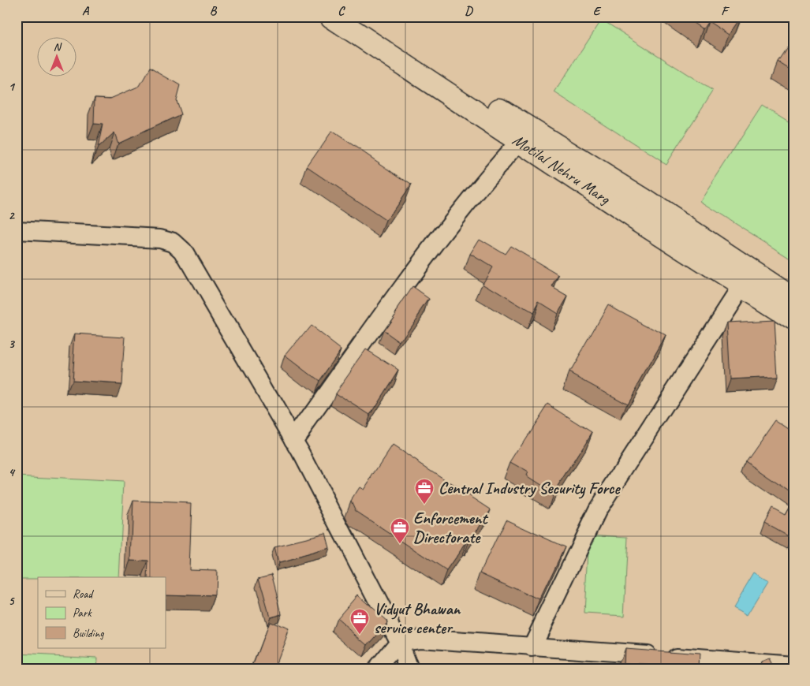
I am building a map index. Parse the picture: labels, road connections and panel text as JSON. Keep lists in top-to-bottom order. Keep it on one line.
{"streets":{"main road":["Motilal Nehru Marg"]},"places":{"office":["Central Industry Security Force","Enforcement Directorate","Vidyut Bhawan service center"]},"legend":["Road","Park","Building"],"north":"top","grid":{"columns":["A","B","C","D","E","F"],"rows":["1","2","3","4","5"]}}
